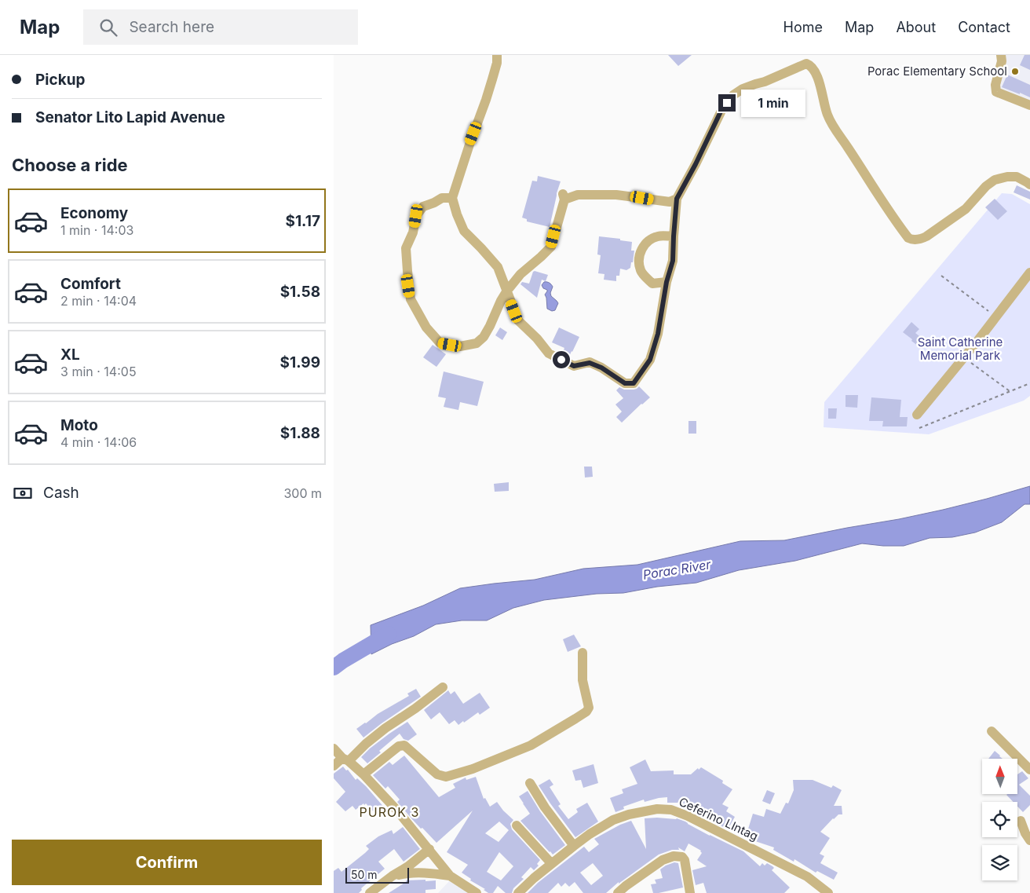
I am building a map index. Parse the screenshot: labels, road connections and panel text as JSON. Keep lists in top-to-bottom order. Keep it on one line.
{"streets":{"street":["Ceferino LIntag"]},"districts":["PUROK 3"],"water":["Porac River"],"parks":["Saint Catherine Memorial Park"],"places":["Porac Elementary School"],"scale_bar":"50 m","north":"top","page":{"header":"Map","search":"Search here","nav":["Home","Map","About","Contact"],"banner":["Pickup","Senator Lito Lapid Avenue"],"bubble":"1 min","heading":"Choose a ride","list":[{"name":"Economy","note":"1 min · 14:03","value":"$1.17"},{"name":"Comfort","note":"2 min · 14:04","value":"$1.58"},{"name":"XL","note":"3 min · 14:05","value":"$1.99"},{"name":"Moto","note":"4 min · 14:06","value":"$1.88"}],"pay":["Cash","300 m"],"buttons":"Confirm","scale":"50 m"}}
